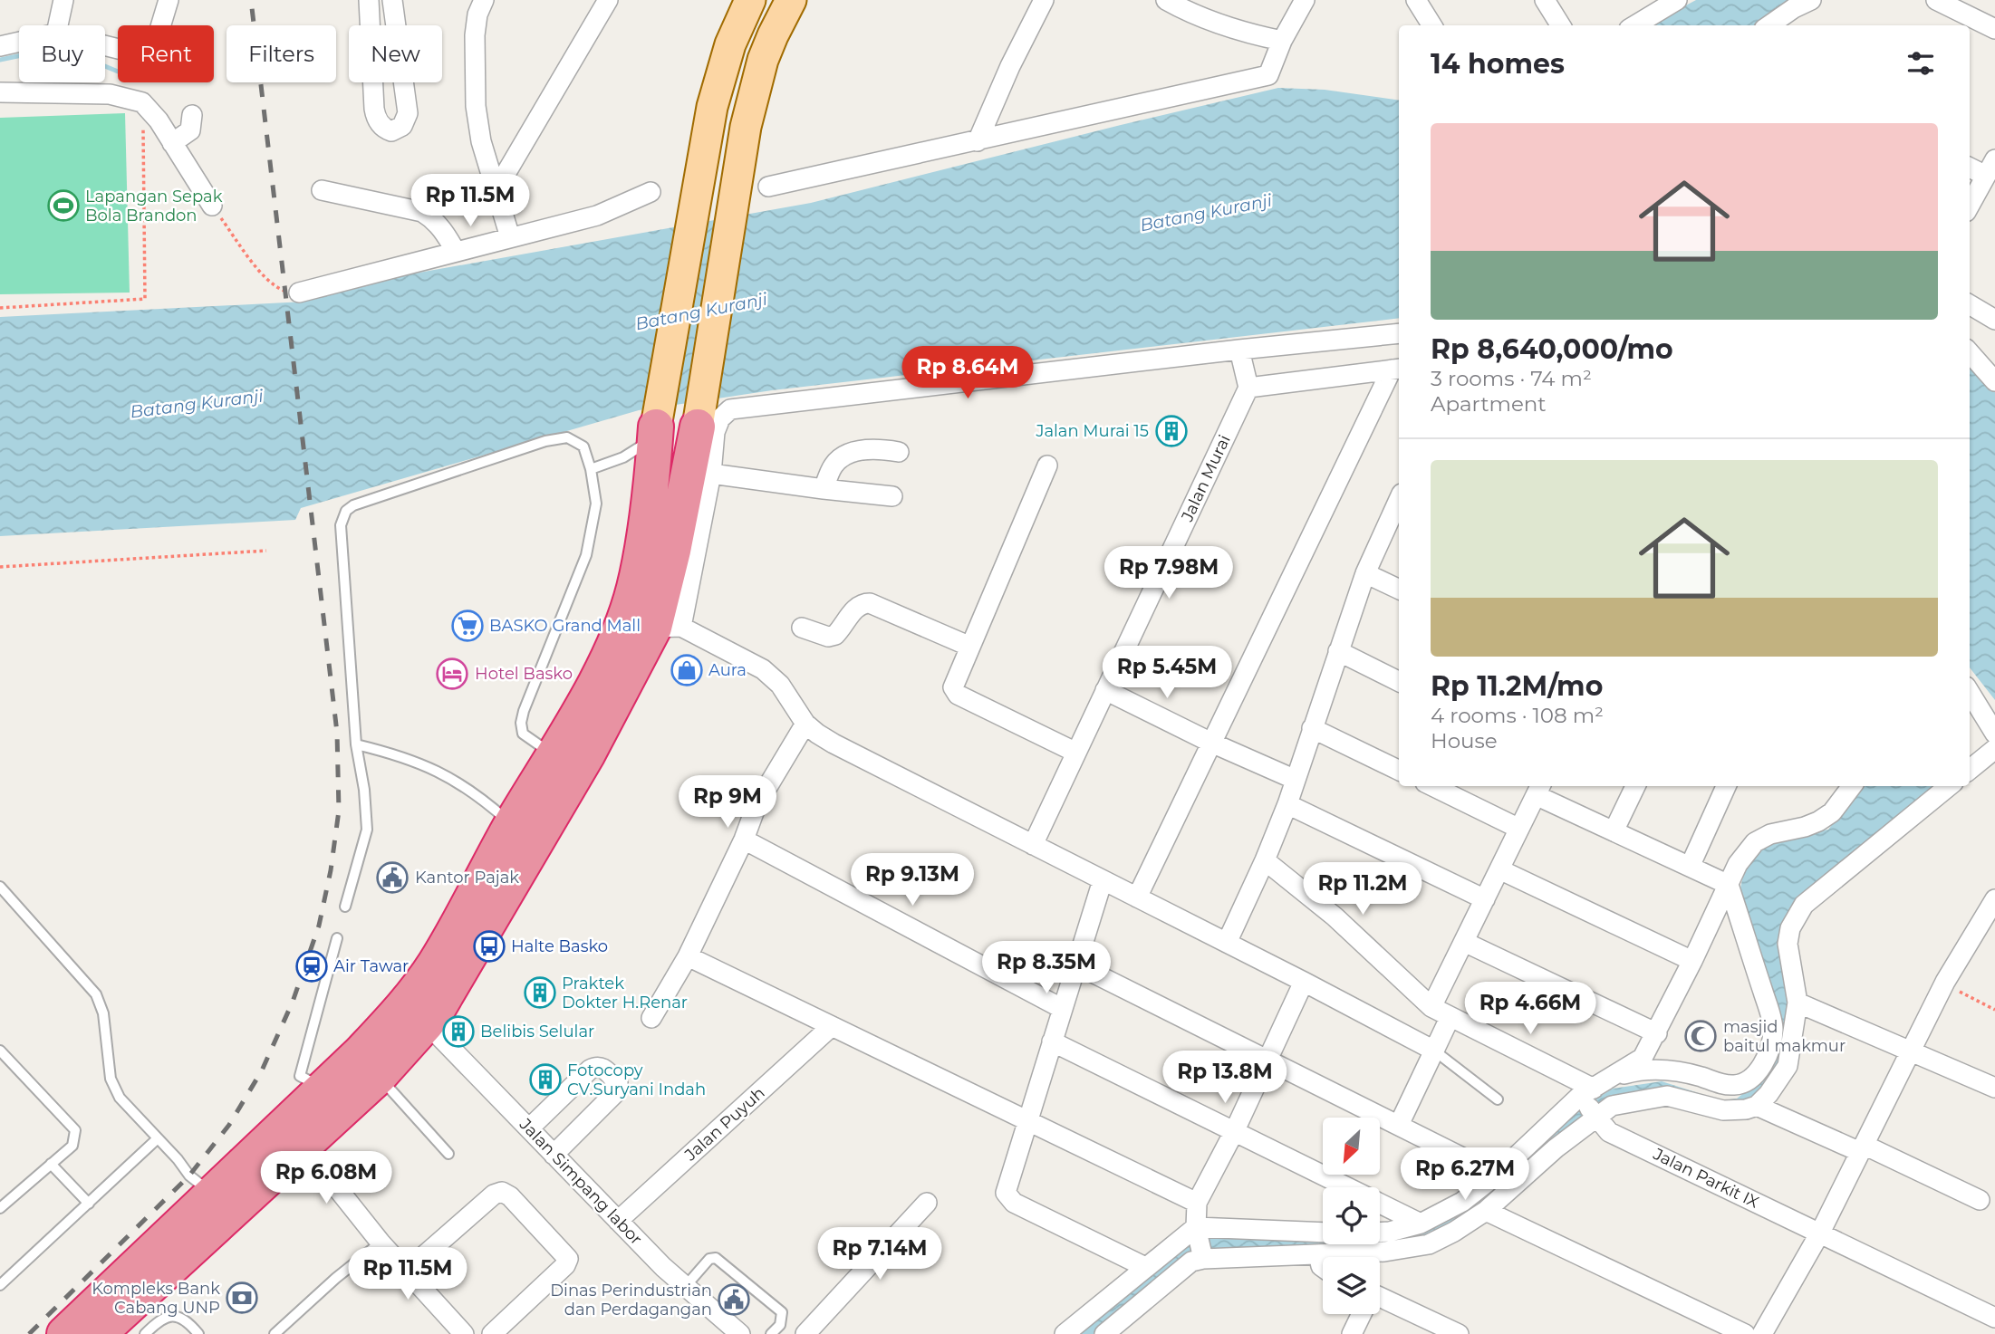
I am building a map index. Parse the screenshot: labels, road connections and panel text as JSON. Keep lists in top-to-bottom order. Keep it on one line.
{"streets":{"street":["Jalan Murai","Jalan Puyuh","Jalan Parkit IX","Jalan Simpang labor"]},"crossings":[["Jalan Puyuh","Jalan Simpang labor"]],"water":["Batang Kuranji"],"places":{"sports":["Lapangan Sepak Bola Brandon"],"building":["Jalan Murai 15","Praktek Dokter H.Renar","Belibis Selular","Fotocopy CV.Suryani Indah"],"supermarket":["BASKO Grand Mall"],"shop":["Aura"],"hotel":["Hotel Basko"],"public building":["Kantor Pajak","Dinas Perindustrian dan Perdagangan"],"bus stop":["Halte Basko"],"station":["Air Tawar"],"mosque":["masjid baitul makmur"],"bank":["Kompleks Bank Cabang UNP"]},"north":"bottom left","page":{"chip":["Buy","Rent","Filters","New"],"heading":"14 homes","list":[{"name":"Rp 8,640,000/mo","note":"3 rooms · 74 m² · Apartment"},{"name":"Rp 11.2M/mo","note":"4 rooms · 108 m² · House"}],"price":["Rp 11.5M","Rp 8.64M","Rp 7.98M","Rp 5.45M","Rp 9M","Rp 9.13M","Rp 11.2M","Rp 8.35M","Rp 4.66M","Rp 13.8M","Rp 6.27M","Rp 6.08M","Rp 7.14M","Rp 11.5M"]}}
